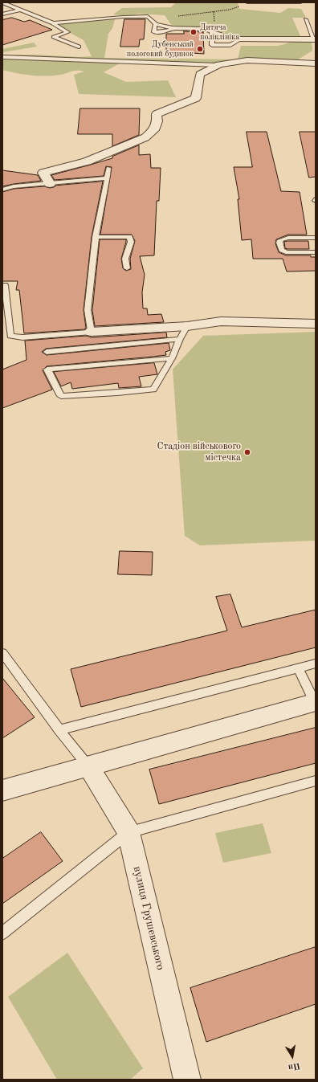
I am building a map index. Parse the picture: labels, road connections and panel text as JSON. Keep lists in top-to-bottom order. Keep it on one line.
{"streets":{"street":["вулиця Грушевського"]},"places":["Дитяча поліклініка","Дубенський пологовий будинок","Стадіон військового містечка"],"north":"bottom"}
